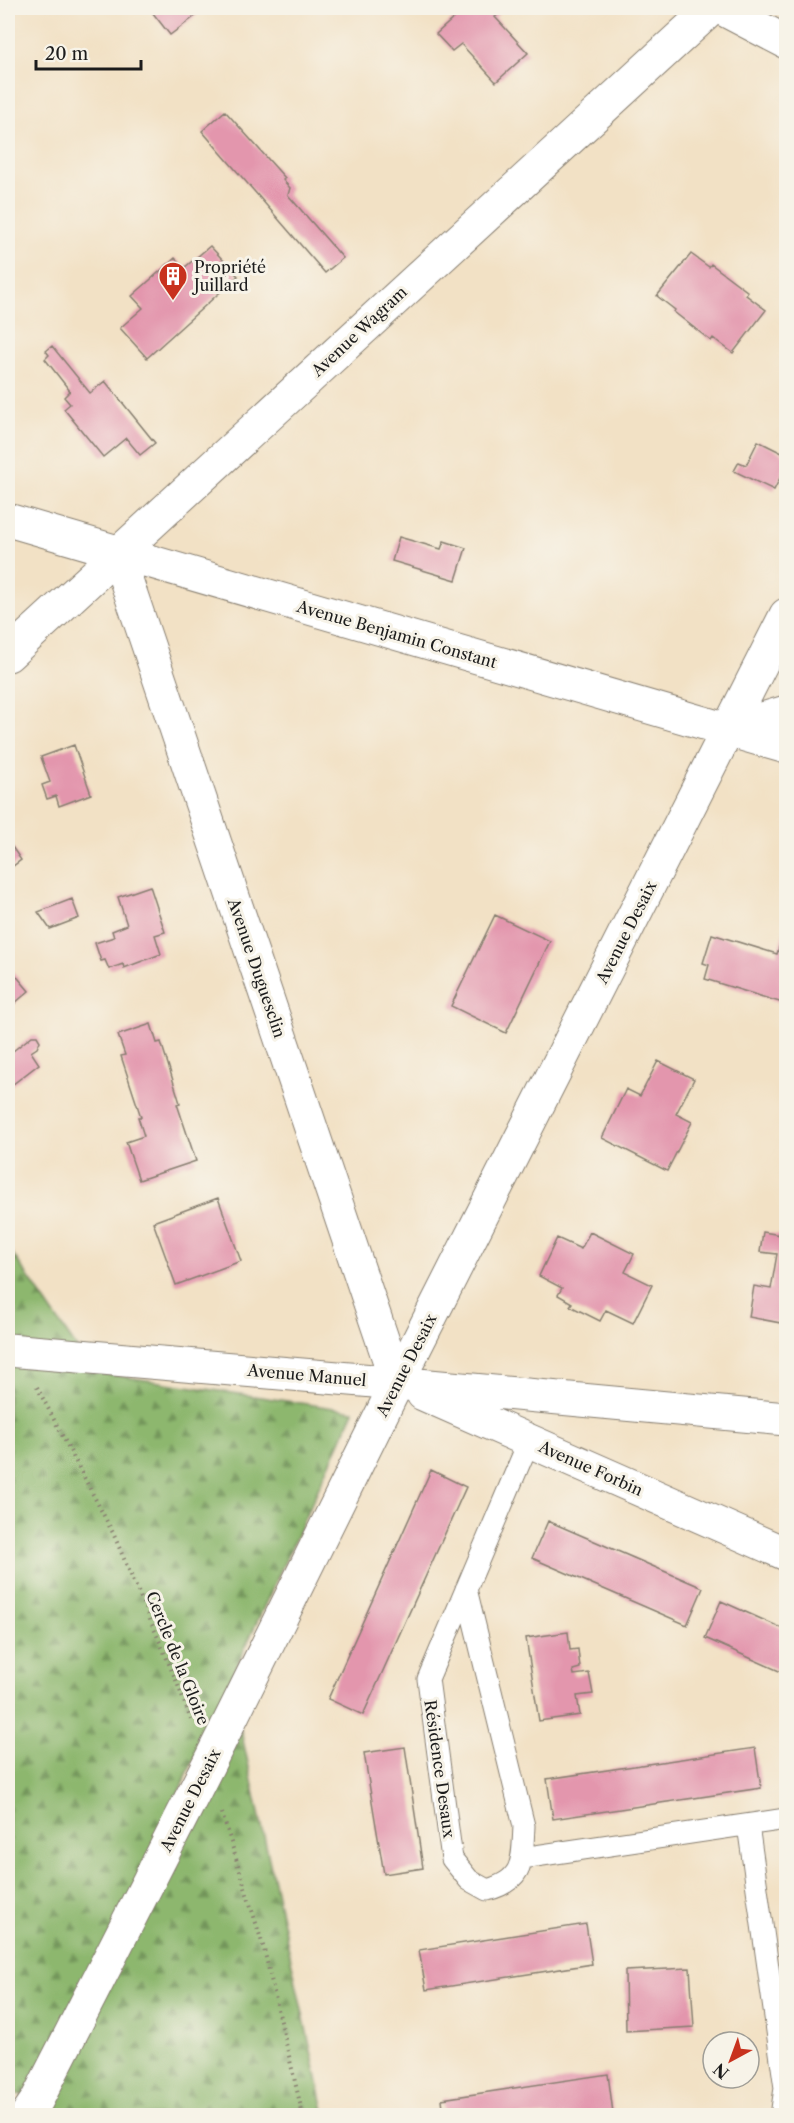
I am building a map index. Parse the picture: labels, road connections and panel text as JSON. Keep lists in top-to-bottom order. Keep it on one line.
{"streets":{"street":["Avenue Wagram","Avenue Benjamin Constant","Avenue Desaix","Avenue Duguesclin","Avenue Manuel","Avenue Forbin"],"lane":["Résidence Desaux"],"path":["Cercle de la Gloire"]},"crossings":[["Avenue Wagram","Avenue Benjamin Constant"],["Avenue Wagram","Avenue Duguesclin"],["Avenue Benjamin Constant","Avenue Desaix"],["Avenue Benjamin Constant","Avenue Duguesclin"],["Avenue Desaix","Avenue Duguesclin"],["Avenue Desaix","Avenue Manuel"],["Avenue Desaix","Avenue Forbin"],["Avenue Desaix","Cercle de la Gloire"],["Avenue Duguesclin","Avenue Manuel"],["Avenue Duguesclin","Avenue Forbin"],["Avenue Manuel","Avenue Forbin"],["Avenue Manuel","Cercle de la Gloire"],["Avenue Forbin","Résidence Desaux"]],"places":{"building":["Propriété Juillard"]},"scale_bar":"20 m","north":"bottom left"}
